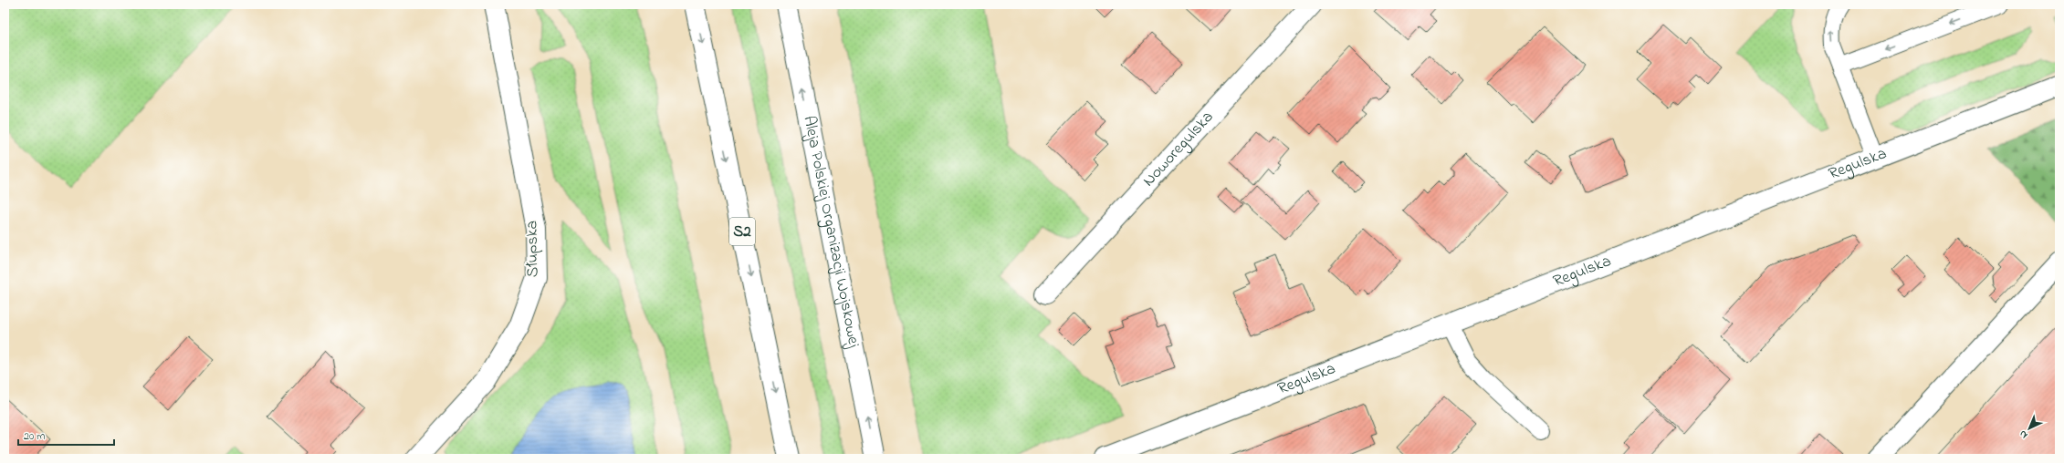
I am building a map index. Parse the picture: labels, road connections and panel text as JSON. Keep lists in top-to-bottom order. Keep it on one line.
{"streets":{"main road":["Noworegulska","Regulska","S2","Aleja Polskiej Organizacji Wojskowej","Słupska"]},"scale_bar":"20 m","north":"bottom left"}
